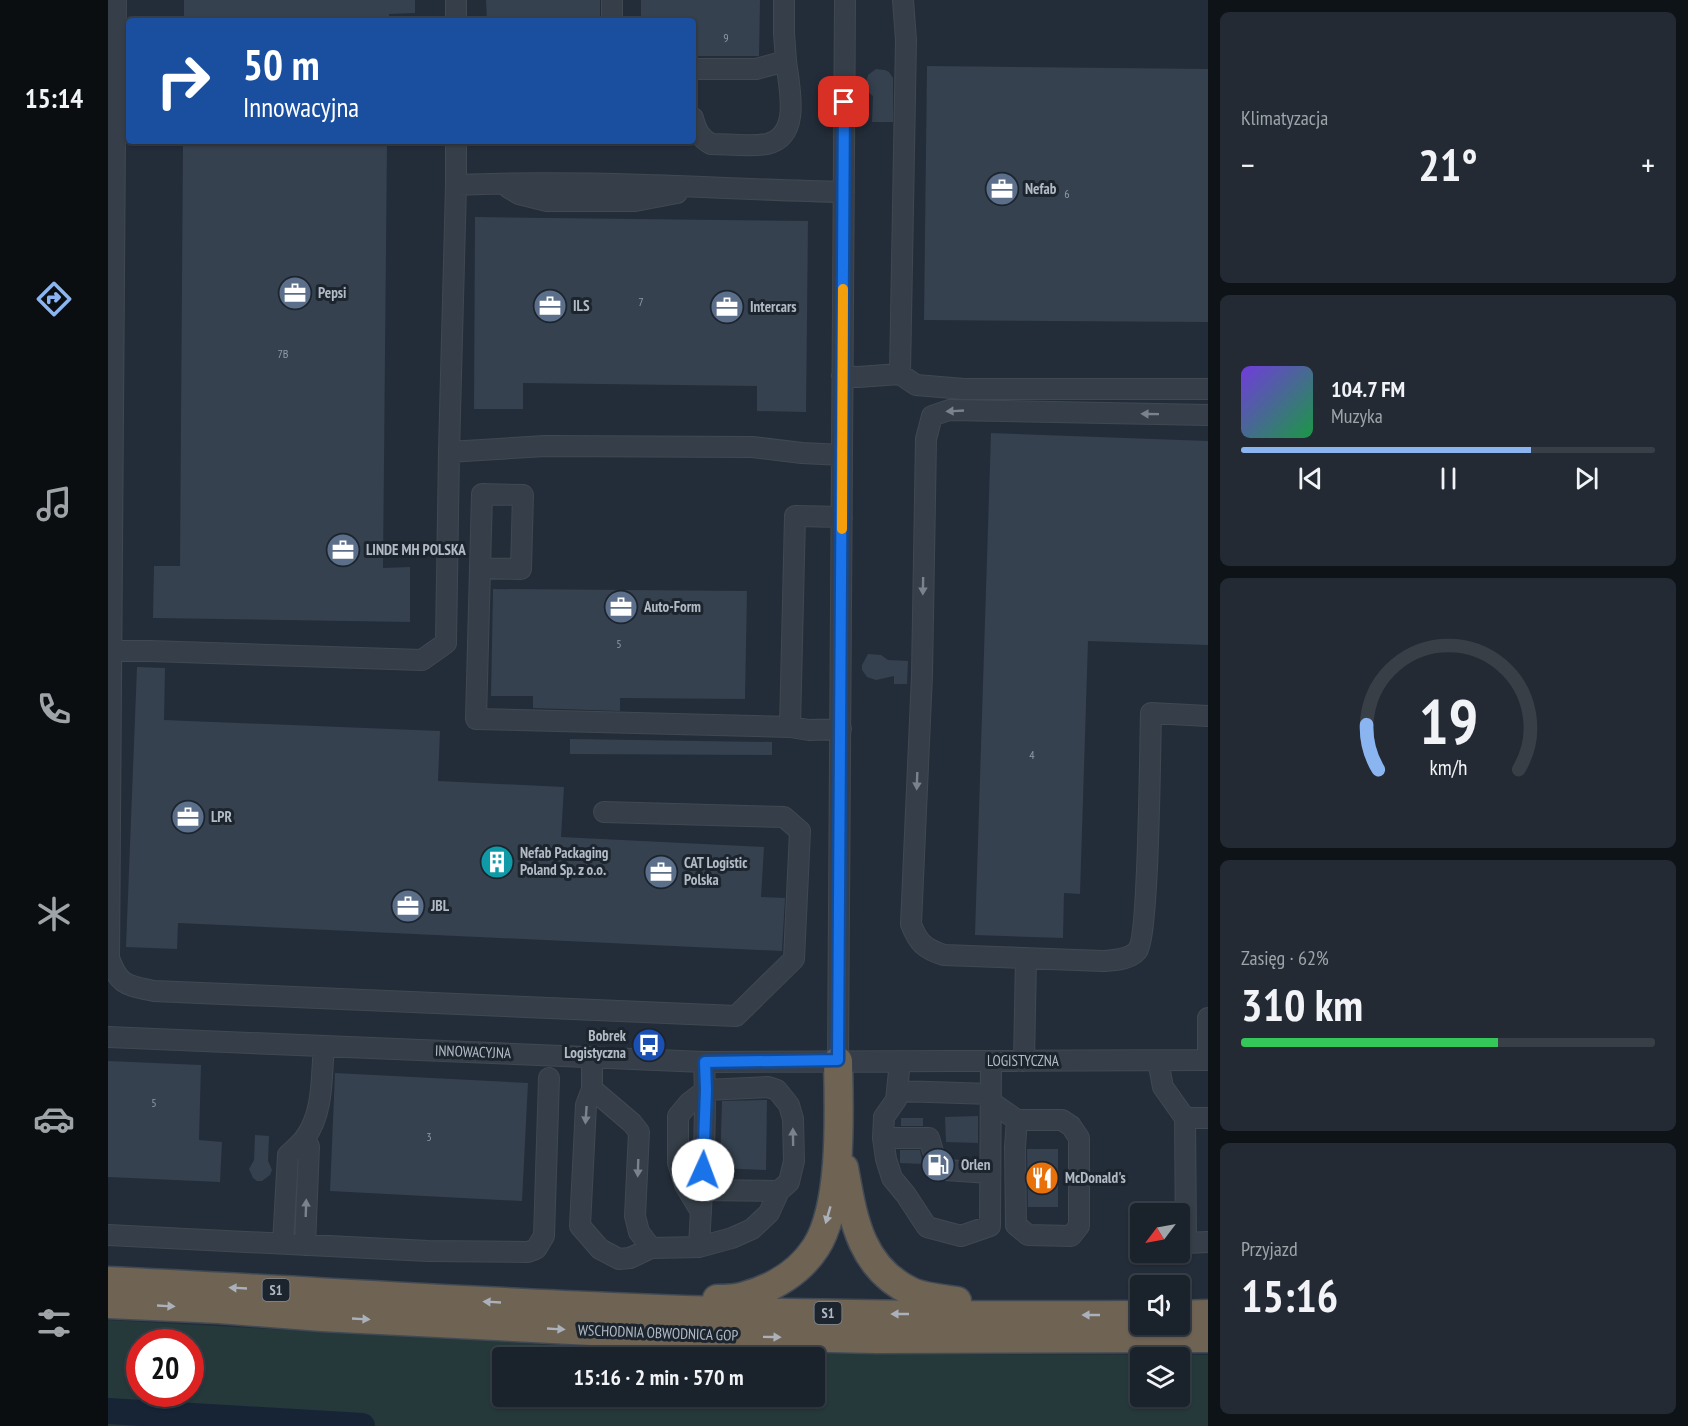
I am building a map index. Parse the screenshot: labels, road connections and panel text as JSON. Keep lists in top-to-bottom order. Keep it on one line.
{"streets":{"highway":["S1","WSCHODNIA OBWODNICA GOP"],"street":["INNOWACYJNA","LOGISTYCZNA"]},"crossings":[["INNOWACYJNA","LOGISTYCZNA"]],"places":{"office":["Nefab","Pepsi","ILS","Intercars","LINDE MH POLSKA","Auto-Form","LPR","CAT Logistic Polska","JBL"],"building":["Nefab Packaging Poland Sp. z o.o."],"bus stop":["Bobrek Logistyczna"],"fuel station":["Orlen"],"restaurant":["McDonald's"]},"house_numbers":["9","6","7","7B","5","4","5","3"],"north":"bottom left","page":{"tabs":"15:14","tile":["Klimatyzacja",["Zasięg · 62%","310 km"],["Przyjazd","15:16"]],"turn":["50 m","Innowacyjna"],"heat":["−","21°","+"],"song":["104.7 FM","Muzyka"],"limit":"20","trip":"15:16 · 2 min · 570 m","gauge":["19","km/h"]}}
